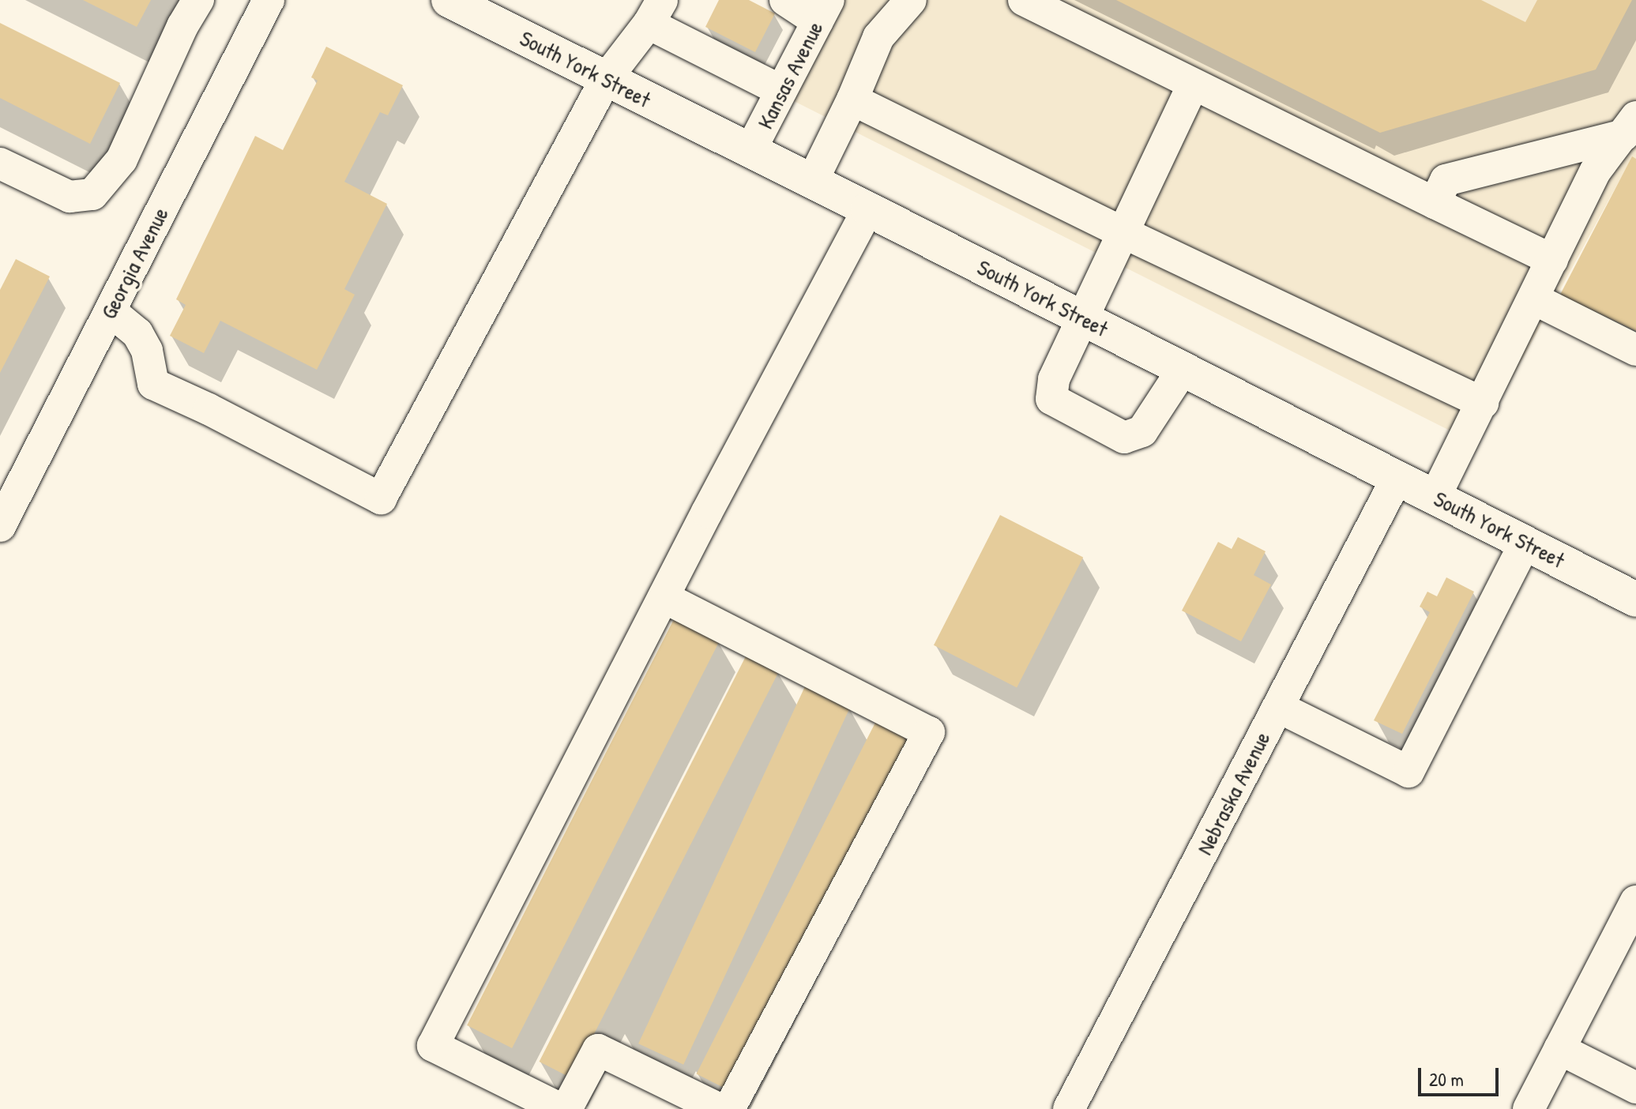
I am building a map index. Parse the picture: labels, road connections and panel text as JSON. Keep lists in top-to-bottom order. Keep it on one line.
{"streets":{"main road":["South York Street"],"street":["Kansas Avenue","Georgia Avenue","Nebraska Avenue"]},"crossings":[["South York Street","Kansas Avenue"],["South York Street","Nebraska Avenue"]],"scale_bar":"20 m"}
